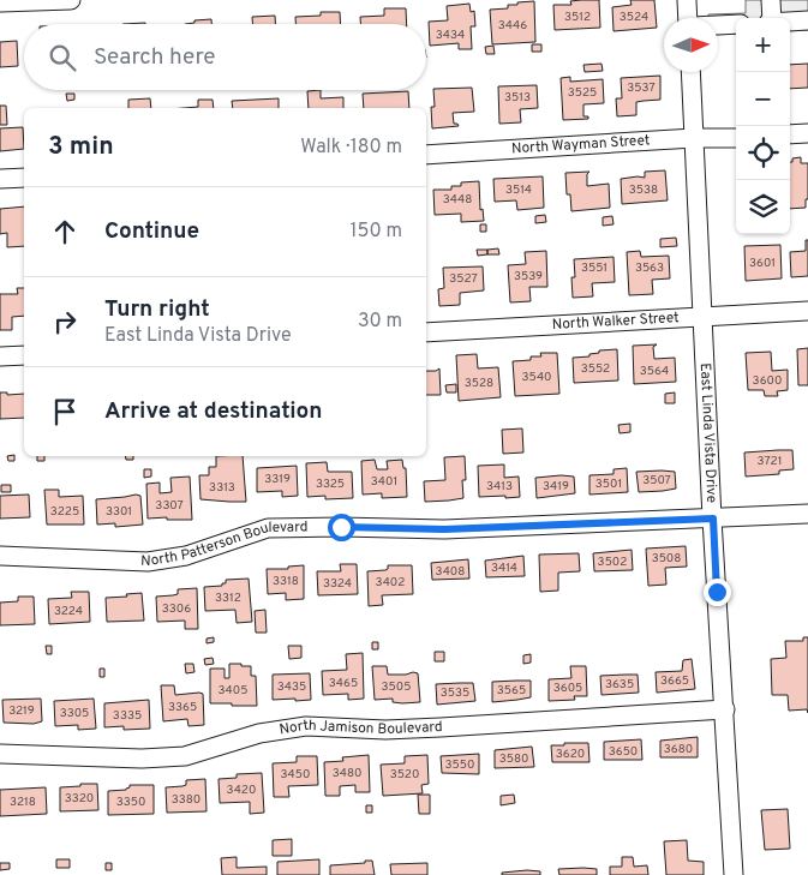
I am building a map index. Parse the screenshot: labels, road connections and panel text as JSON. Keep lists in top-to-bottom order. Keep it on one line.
{"streets":{"street":["North Wayman Street","North Walker Street","East Linda Vista Drive","North Patterson Boulevard","North Jamison Boulevard"]},"crossings":[["North Wayman Street","East Linda Vista Drive"],["North Walker Street","East Linda Vista Drive"],["East Linda Vista Drive","North Patterson Boulevard"],["East Linda Vista Drive","North Jamison Boulevard"]],"house_numbers":["3512","3524","3446","3434","3537","3525","3513","3514","3538","3448","3601","3551","3563","3539","3527","3552","3564","3540","3600","3528","3721","3319","3507","3401","3325","3501","3413","3419","3313","3307","3225","3301","3508","3502","3414","3408","3318","3402","3324","3312","3306","3224","3665","3465","3635","3435","3505","3605","3405","3565","3535","3365","3219","3305","3335","3680","3650","3620","3580","3550","3480","3450","3520","3420","3320","3380","3218","3350"],"north":"right","page":{"map_buttons":["+","−"],"search":"Search here","heading":["3 min","Walk · 180 m"],"list":[["Continue","150 m"],["Turn right","East Linda Vista Drive","30 m"],"Arrive at destination"]}}
